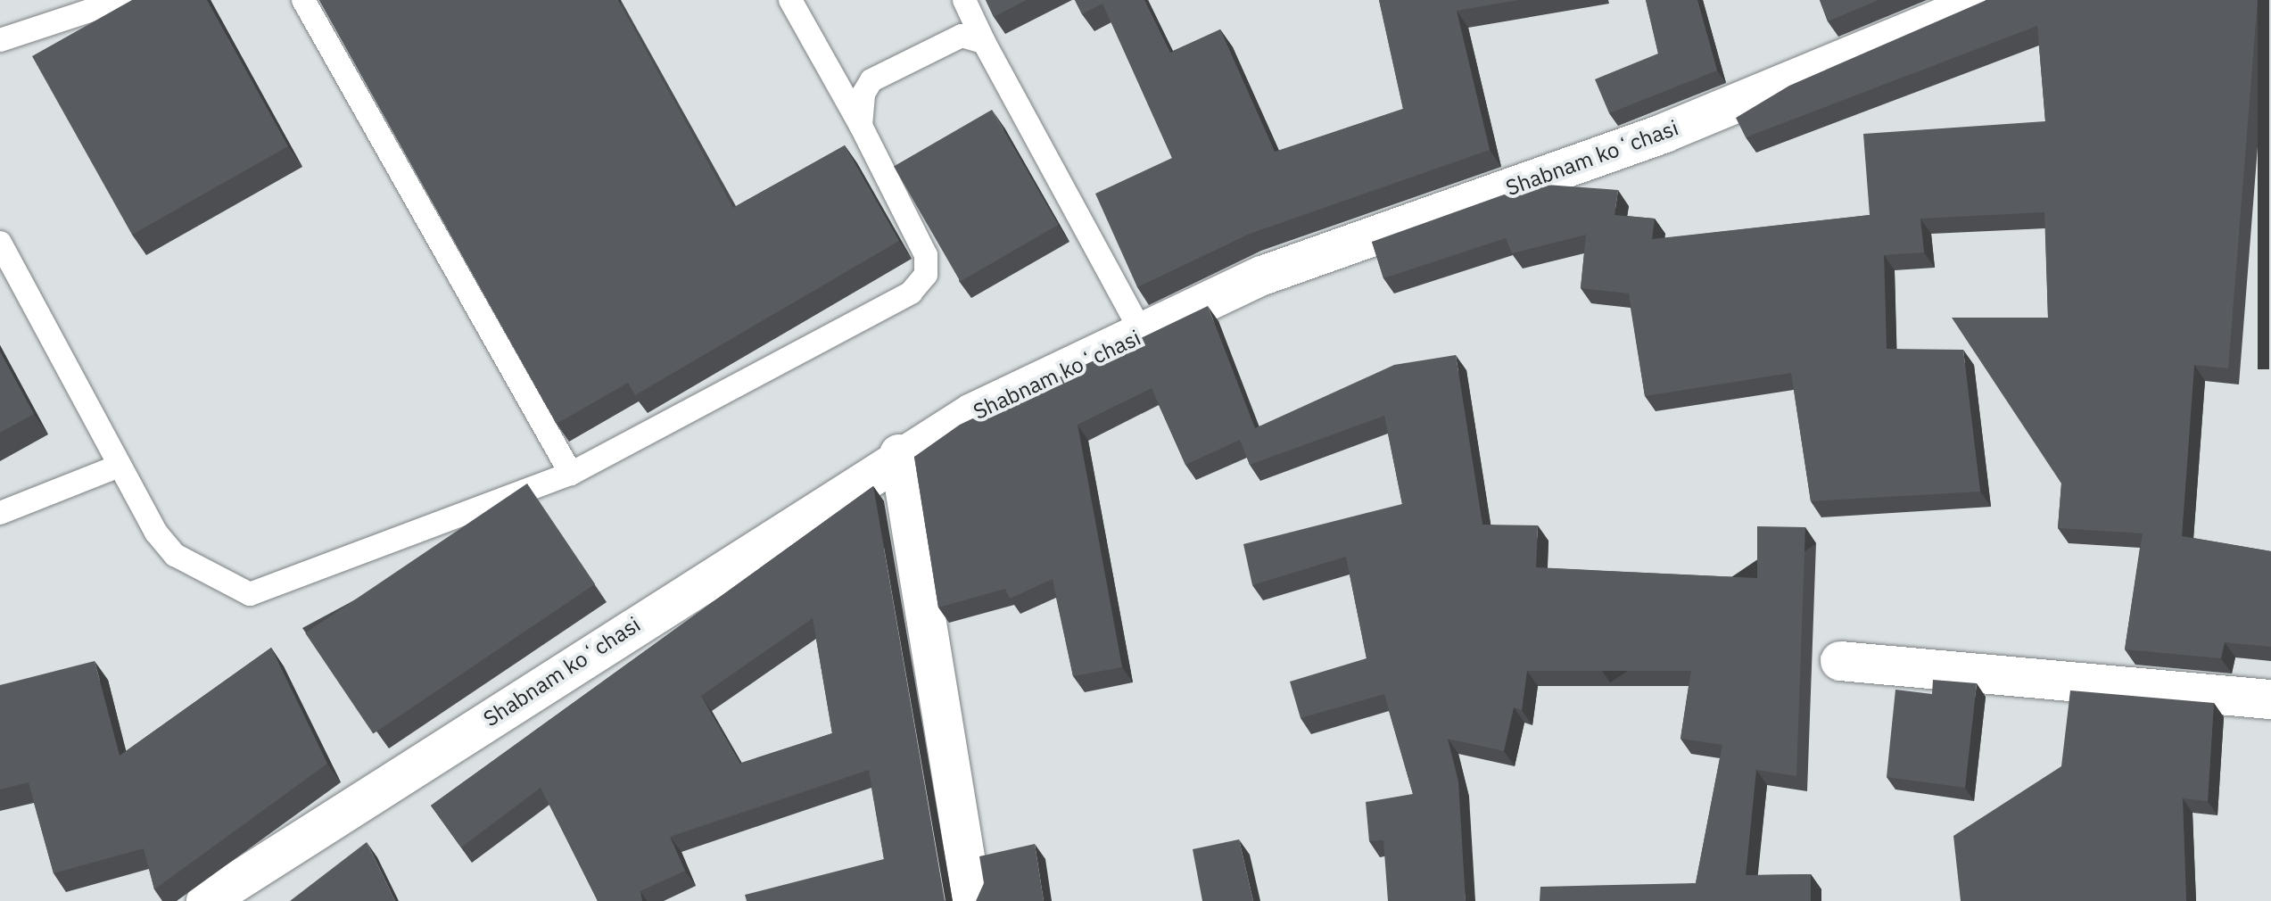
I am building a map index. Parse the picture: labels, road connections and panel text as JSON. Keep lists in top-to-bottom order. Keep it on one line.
{"streets":{"street":["Shabnam koʻchasi"]}}
